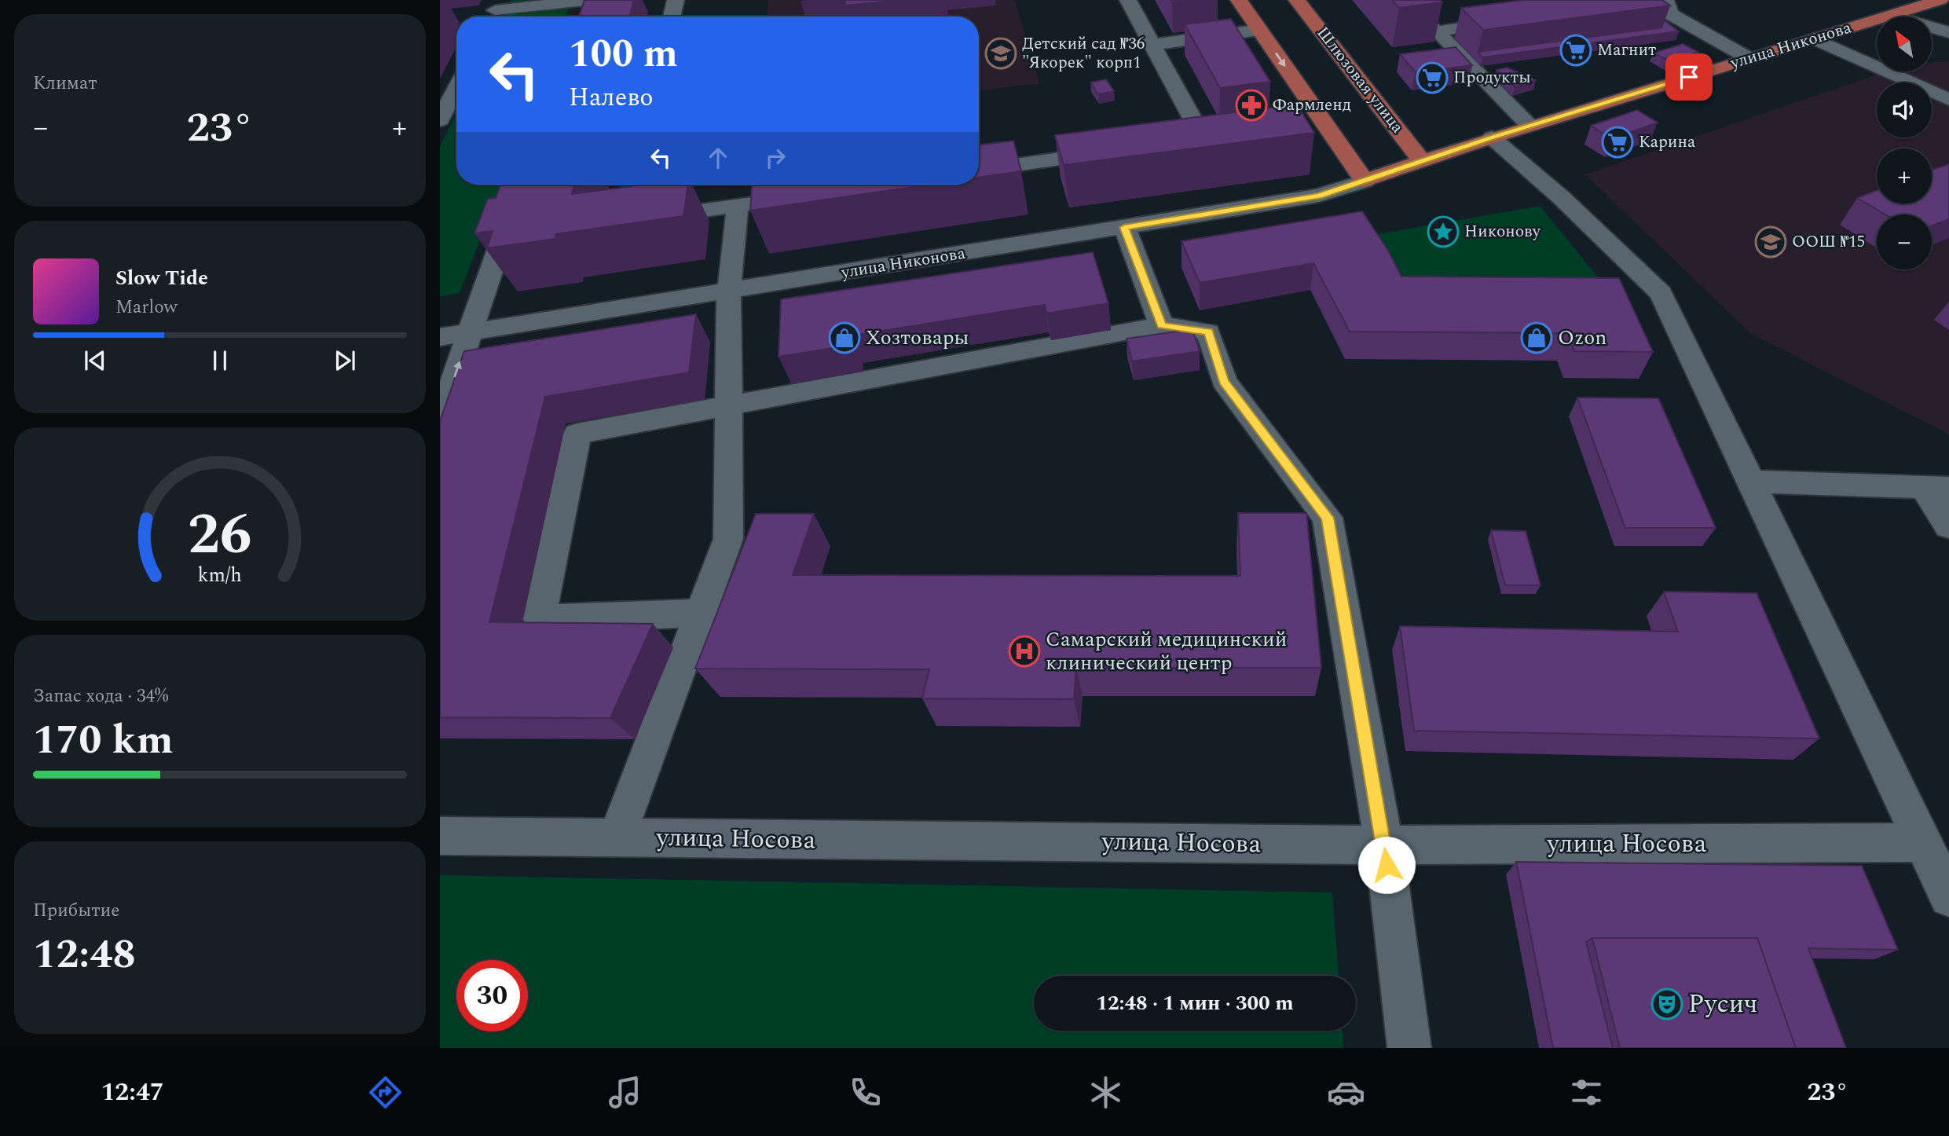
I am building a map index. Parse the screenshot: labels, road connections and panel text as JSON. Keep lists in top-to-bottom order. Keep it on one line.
{"streets":{"main road":["улица Никонова","Шлюзовая улица"],"street":["улица Носова"]},"crossings":[["улица Никонова","Шлюзовая улица"]],"places":{"supermarket":["Магнит","Продукты","Карина"],"school or university":["Детский сад №36 \"Якорек\" корп1","ООШ №15"],"pharmacy":["Фармленд"],"place":["Никонову"],"shop":["Хозтовары","Ozon"],"hospital":["Самарский медицинский клинический центр"],"theatre":["Русич"]},"north":"top left","page":{"tile":["Климат",["Запас хода · 34%","170 km"],["Прибытие","12:48"]],"map_buttons":["+","−"],"turn":["100 m","Налево"],"heat":["−","23°","+"],"song":["Slow Tide","Marlow"],"limit":"30","trip":"12:48 · 1 мин · 300 m","tabs":["12:47","23°"],"gauge":["26","km/h"]}}
